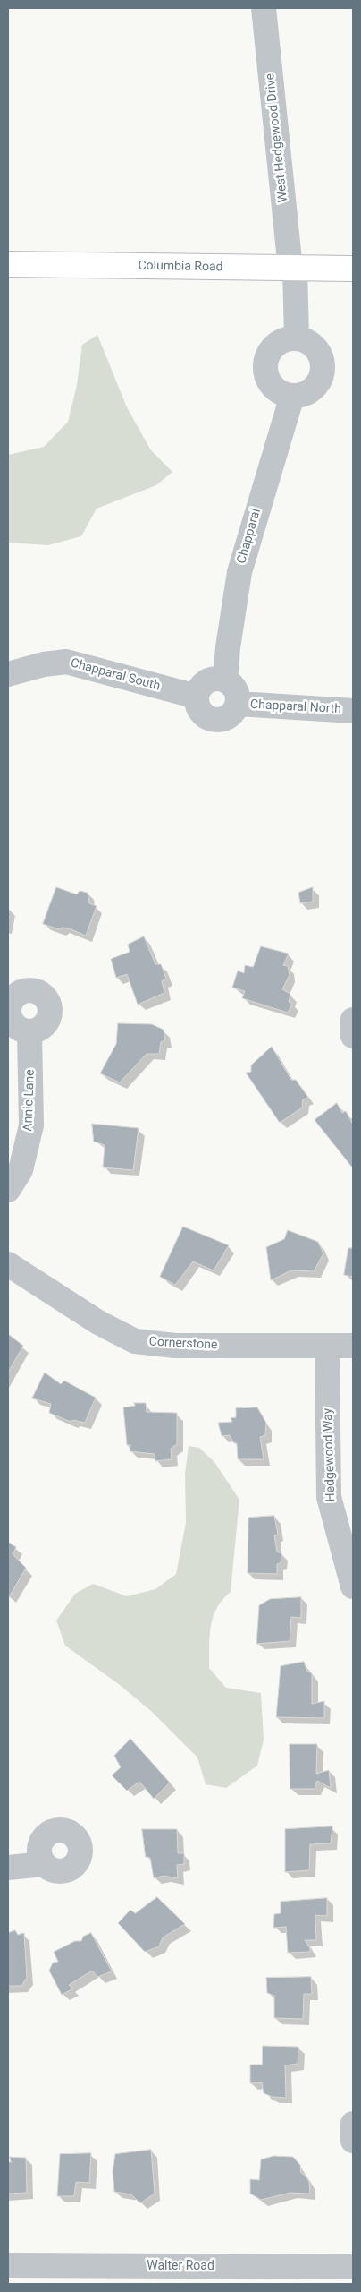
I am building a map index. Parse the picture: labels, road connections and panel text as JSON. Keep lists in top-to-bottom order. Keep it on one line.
{"streets":{"main road":["Columbia Road"],"street":["West Hedgewood Drive","Chapparal","Chapparal South","Chapparal North","Annie Lane","Cornerstone","Hedgewood Way","Walter Road"]},"crossings":[["West Hedgewood Drive","Columbia Road"],["Chapparal","Chapparal South"],["Chapparal","Chapparal North"],["Chapparal South","Chapparal North"],["Cornerstone","Hedgewood Way"]]}
